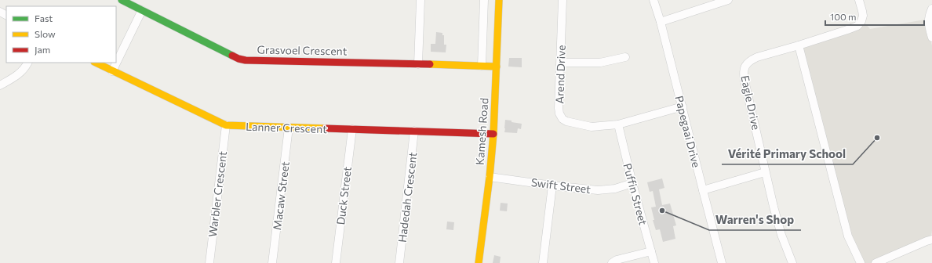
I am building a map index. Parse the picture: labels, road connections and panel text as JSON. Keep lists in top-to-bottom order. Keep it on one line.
{"streets":{"street":["Grasvoel Crescent","Arend Drive","Eagle Drive","Lanner Crescent","Kamesh Road","Papegaai Drive","Swift Street","Warbler Crescent","Puffin Street","Macaw Street","Duck Street","Hadedah Crescent"]},"crossings":[["Grasvoel Crescent","Kamesh Road"],["Arend Drive","Papegaai Drive"],["Arend Drive","Puffin Street"],["Lanner Crescent","Kamesh Road"],["Lanner Crescent","Warbler Crescent"],["Lanner Crescent","Macaw Street"],["Lanner Crescent","Duck Street"],["Lanner Crescent","Hadedah Crescent"],["Kamesh Road","Swift Street"],["Swift Street","Puffin Street"]],"places":["Vérité Primary School","Warren's Shop"],"legend":["Fast","Slow","Jam"],"scale_bar":"100 m"}
